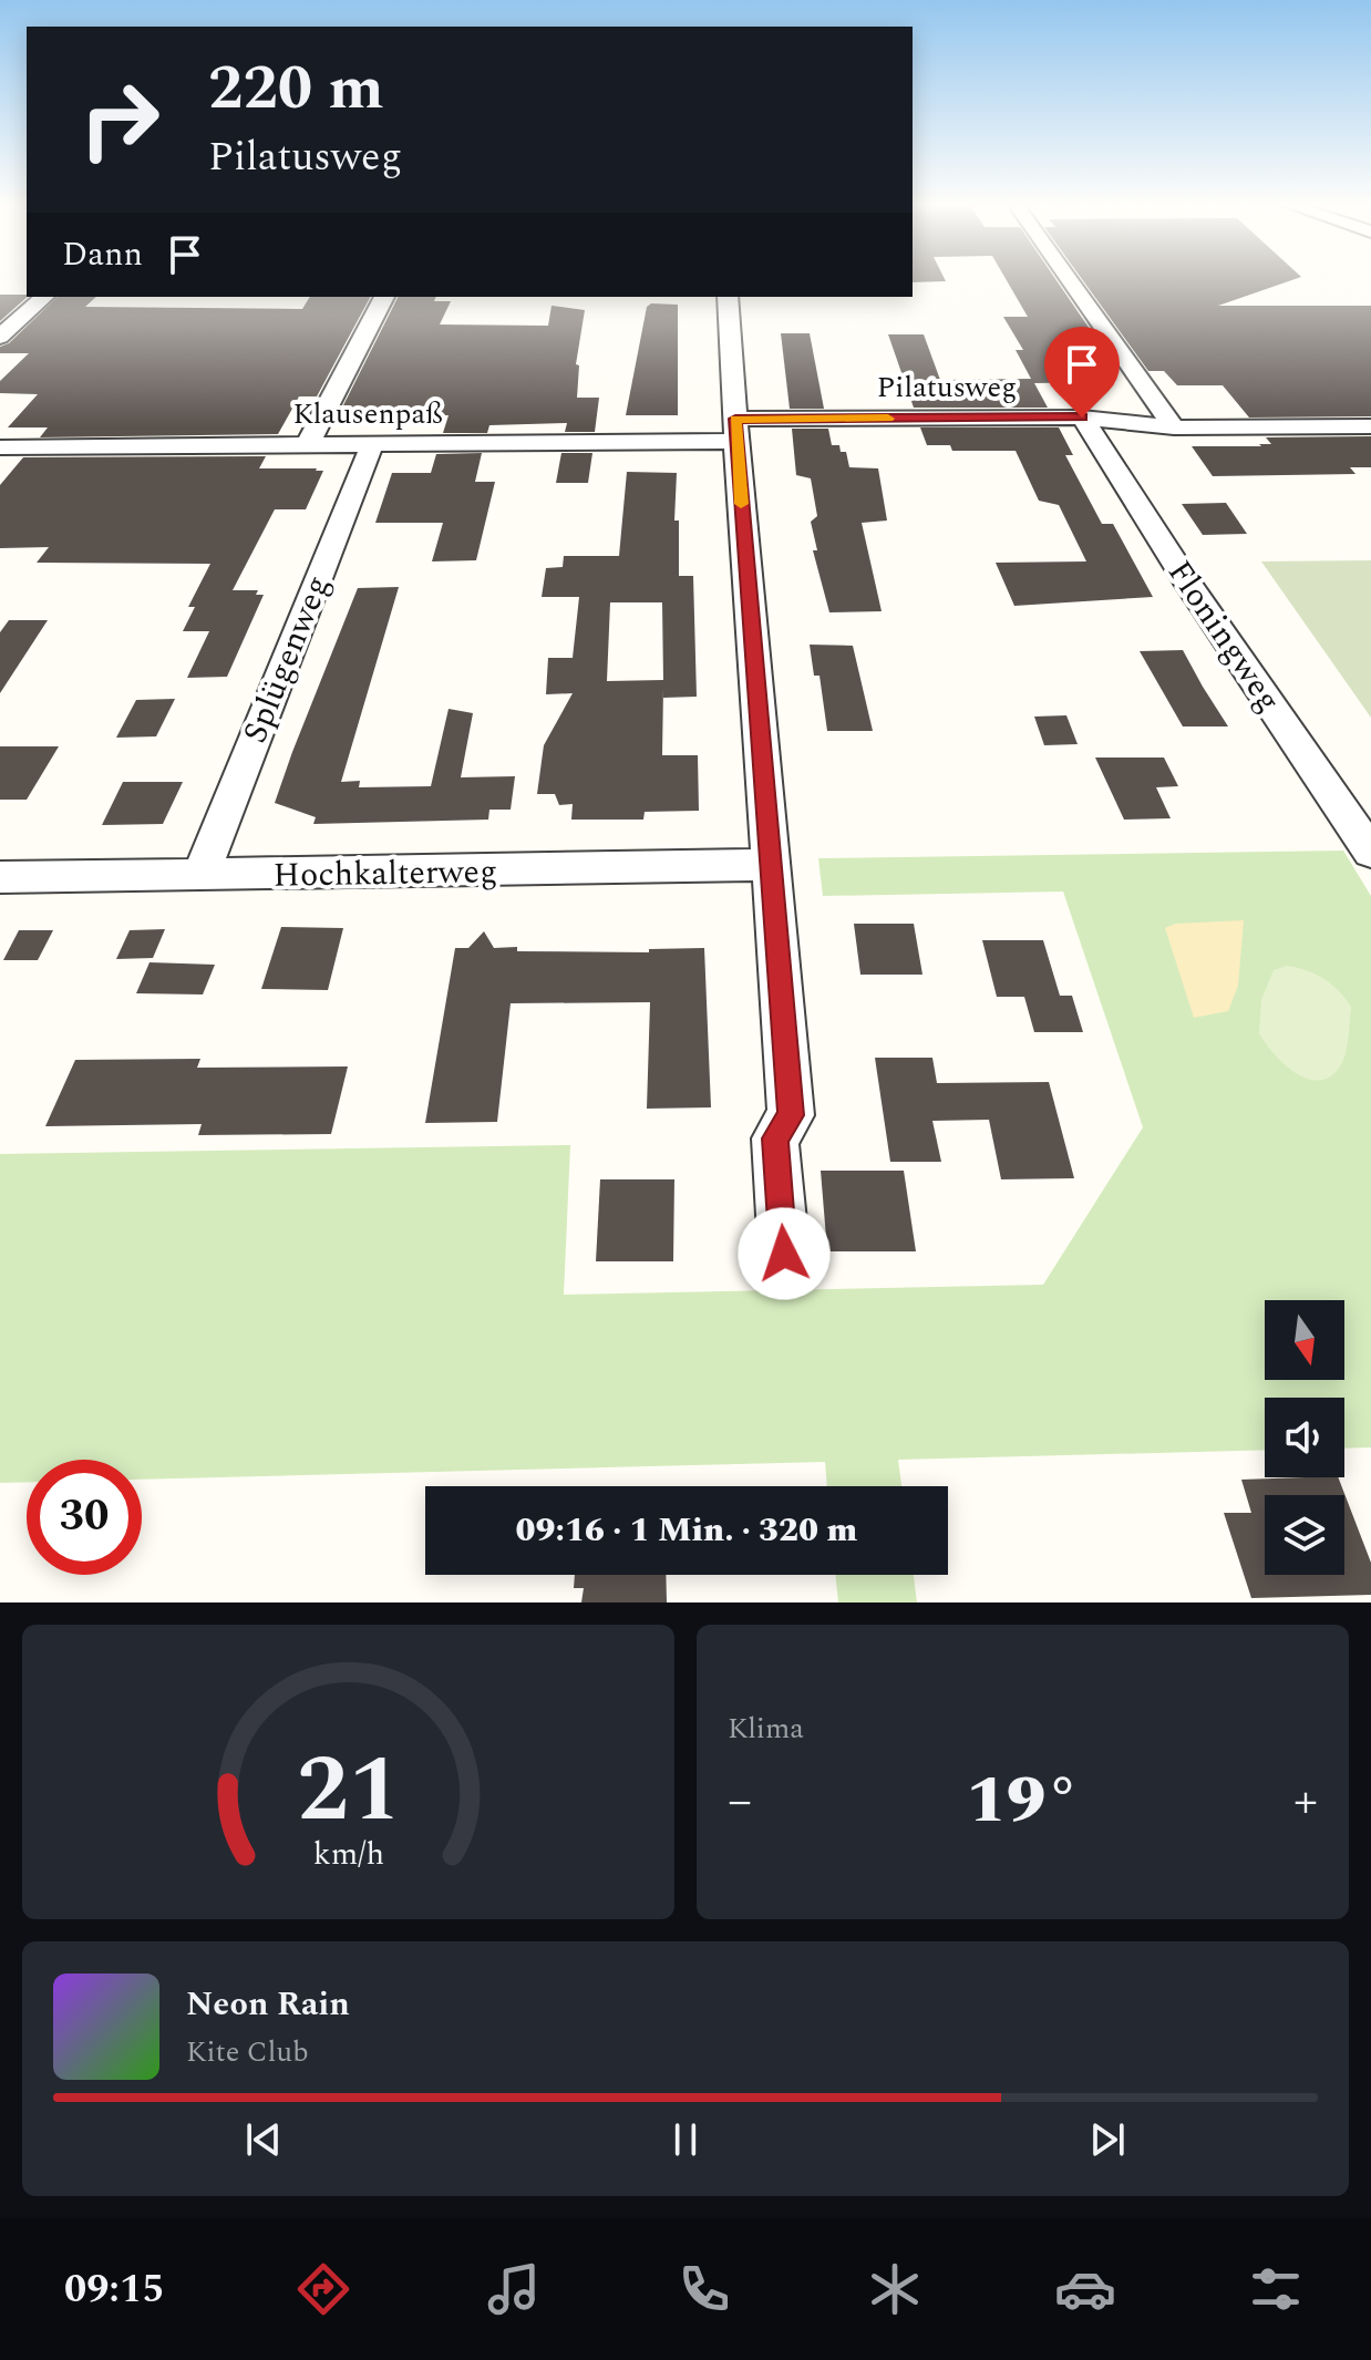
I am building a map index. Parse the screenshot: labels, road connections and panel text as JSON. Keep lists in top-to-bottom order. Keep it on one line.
{"streets":{"street":["Pilatusweg","Klausenpaß","Floningweg","Splügenweg","Hochkalterweg"]},"crossings":[["Pilatusweg","Klausenpaß"],["Pilatusweg","Floningweg"],["Klausenpaß","Splügenweg"],["Splügenweg","Hochkalterweg"]],"north":"bottom","page":{"turn":["220 m","Pilatusweg"],"then":"Dann","limit":"30","trip":"09:16 · 1 Min. · 320 m","tile":"Klima","heat":["−","19°","+"],"song":["Neon Rain","Kite Club"],"tabs":"09:15","gauge":["21","km/h"]}}
